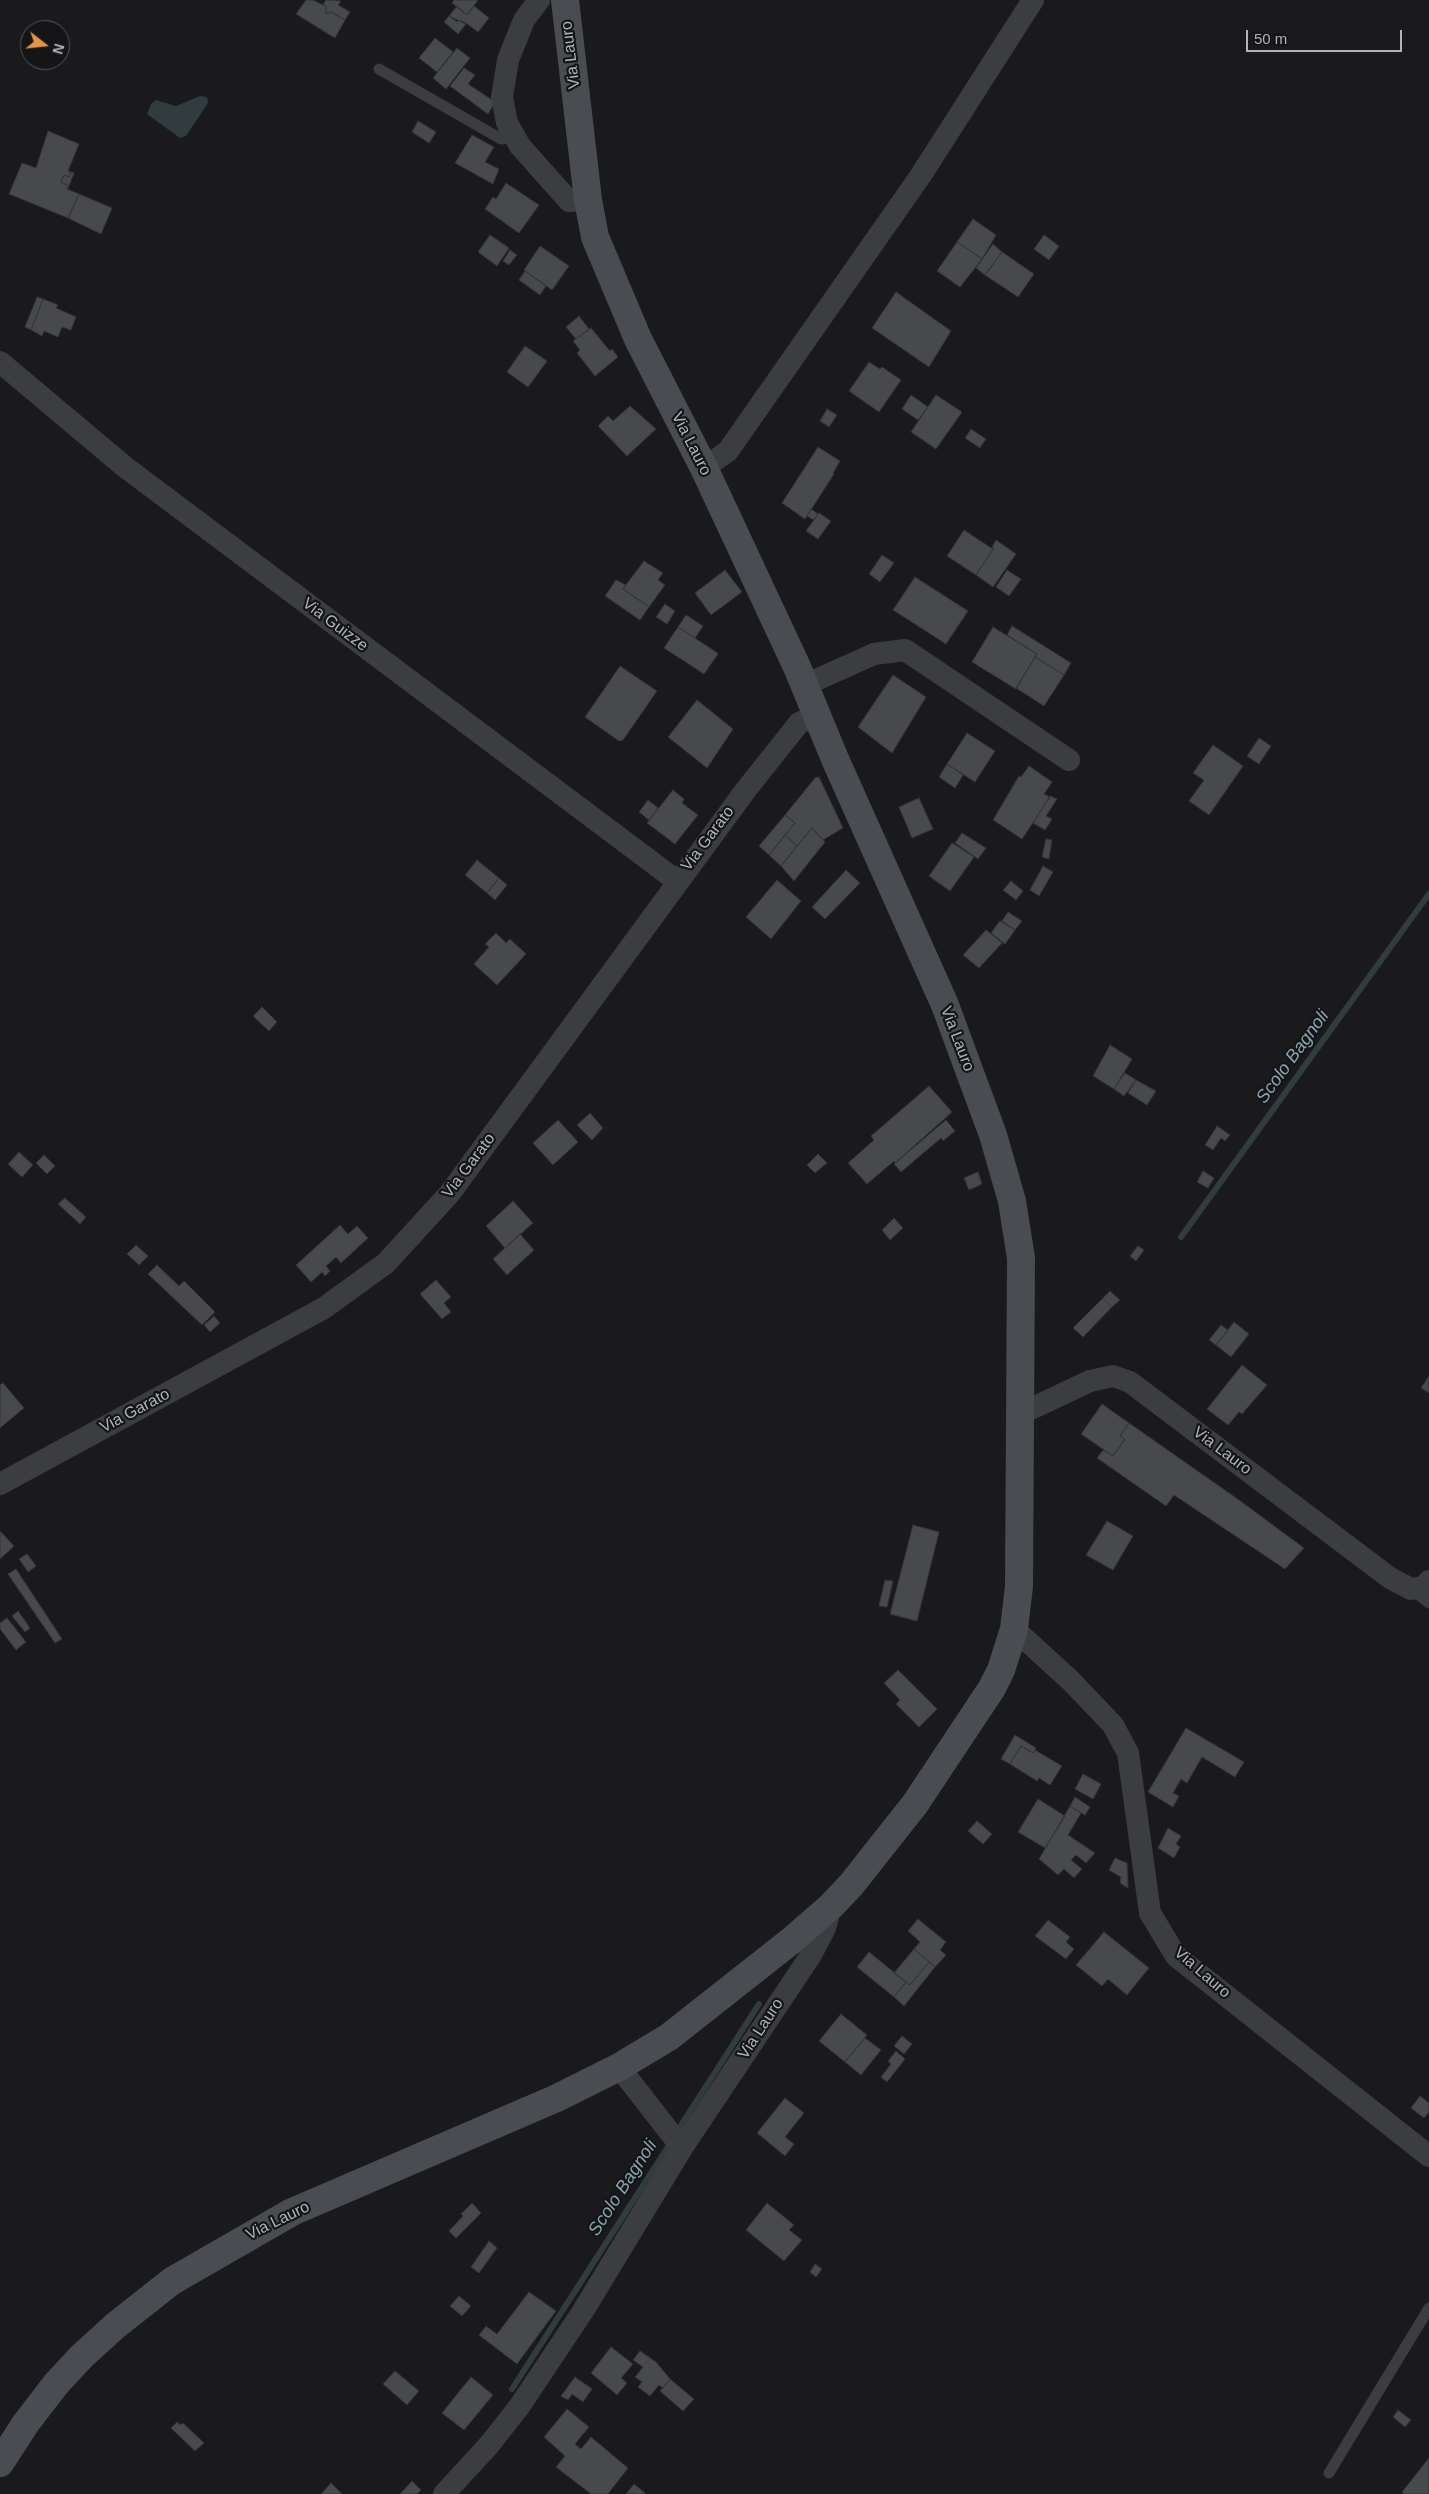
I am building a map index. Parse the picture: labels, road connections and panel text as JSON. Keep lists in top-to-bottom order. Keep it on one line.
{"streets":{"street":["Via Lauro","Via Guizze","Via Garato"]},"crossings":[["Via Lauro","Via Garato"],["Via Guizze","Via Garato"]],"water":["Scolo Bagnoli"],"scale_bar":"50 m","north":"right"}
